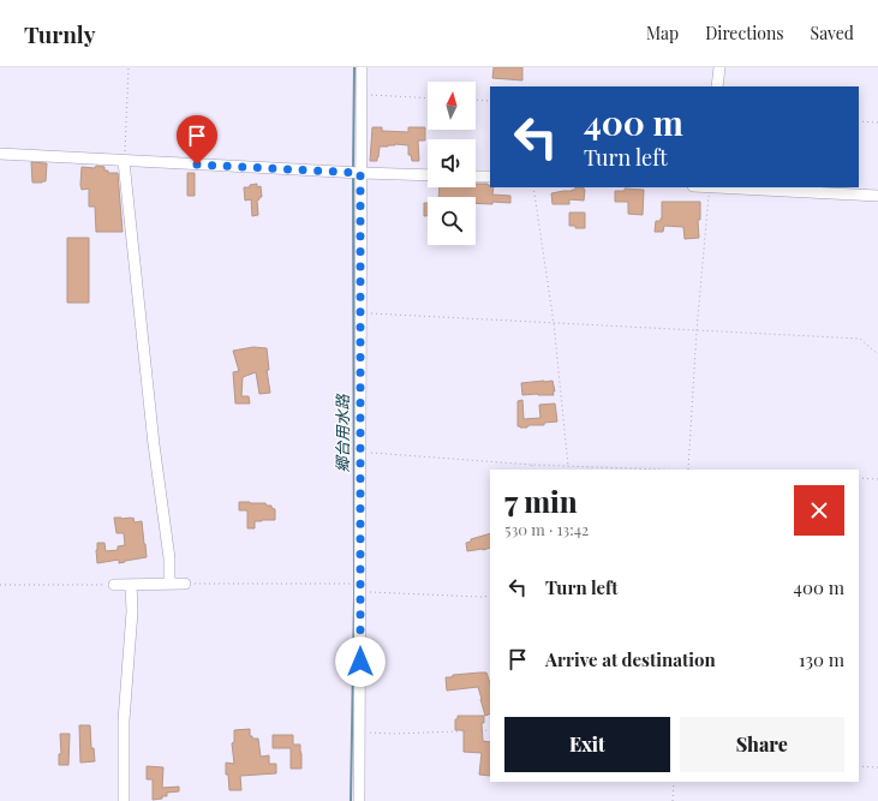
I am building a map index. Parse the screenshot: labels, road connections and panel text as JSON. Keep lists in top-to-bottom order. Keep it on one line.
{"water":["郷台用水路"],"north":"top","page":{"header":"Turnly","nav":["Map","Directions","Saved"],"turn":["400 m","Turn left"],"heading":["7 min","530 m · 13:42"],"list":[{"name":"Turn left","value":"400 m"},{"name":"Arrive at destination","value":"130 m"}],"buttons":["Exit","Share"]}}
